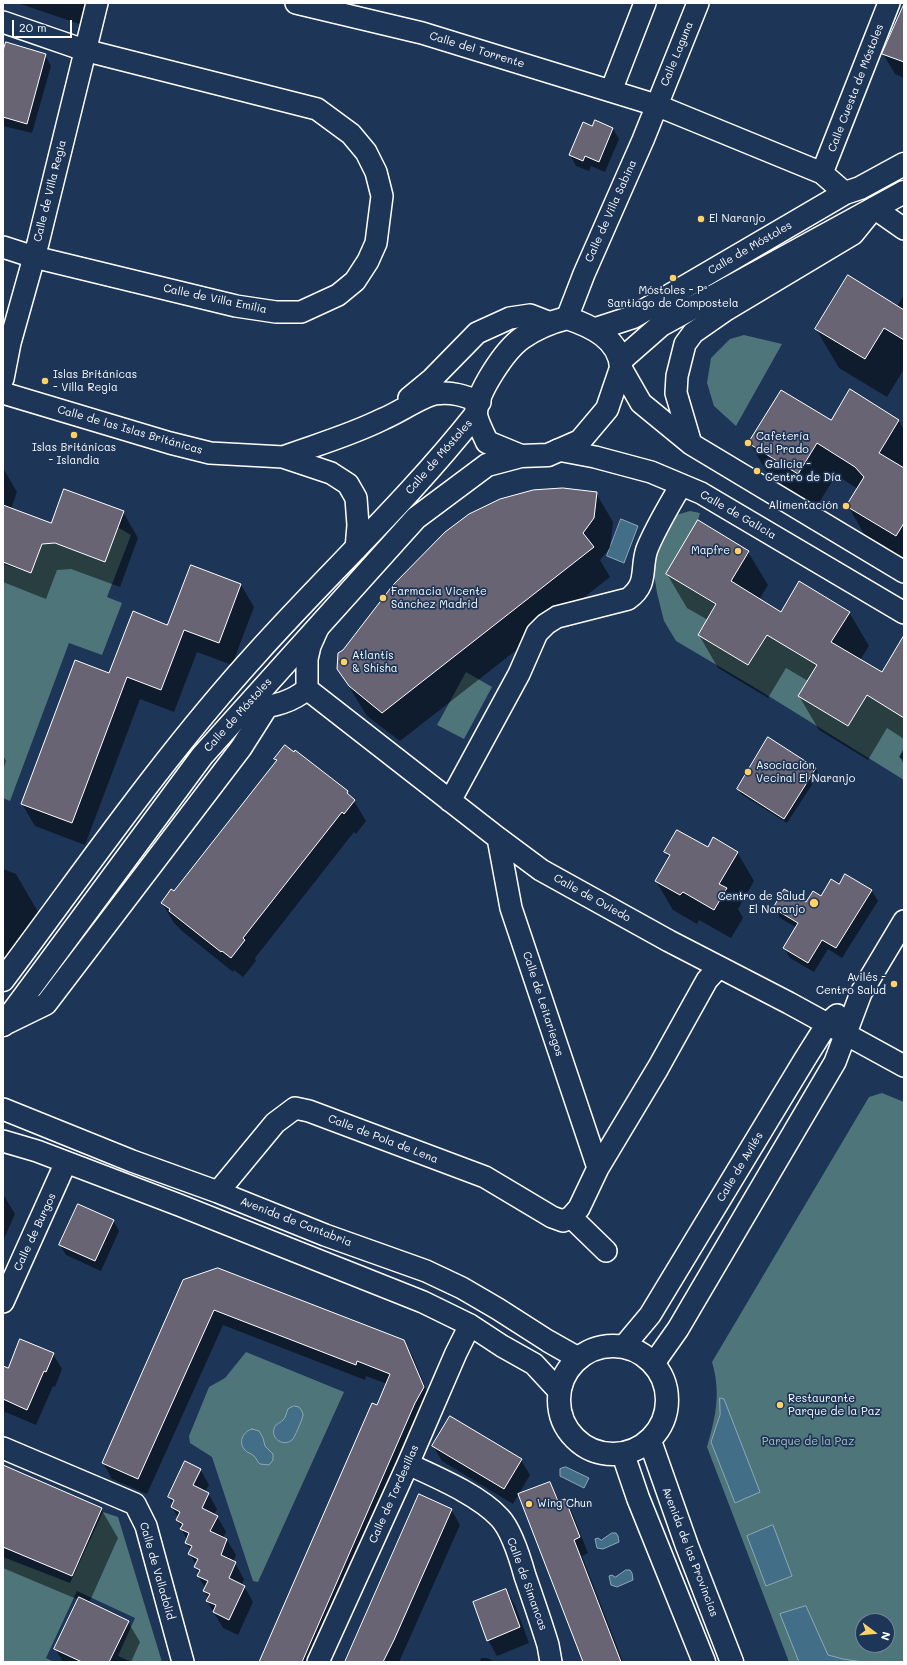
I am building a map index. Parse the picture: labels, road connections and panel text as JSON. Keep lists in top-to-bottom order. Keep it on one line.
{"streets":{"main road":["Calle de Móstoles","Avenida de las Provincias"],"street":["Calle del Torrente","Calle Laguna","Calle Cuesta de Móstoles","Calle de Villa Regia","Calle de Villa Sabina","Calle de Villa Emilia","Calle de las Islas Británicas","Calle de Galicia","Calle de Oviedo","Calle de Leitariegos","Calle de Pola de Lena","Calle de Avilés","Avenida de Cantabria","Calle de Burgos","Calle de Tordesillas","Calle de Valladolid","Calle de Simancas"]},"crossings":[["Calle del Torrente","Calle Laguna"],["Calle del Torrente","Calle Cuesta de Móstoles"],["Calle del Torrente","Calle de Villa Sabina"],["Calle del Torrente","Calle de Móstoles"],["Calle Laguna","Calle de Villa Sabina"],["Calle de Villa Regia","Calle de Villa Emilia"],["Calle de Villa Sabina","Calle de Móstoles"],["Calle de Villa Sabina","Calle de las Islas Británicas"],["Calle de Villa Sabina","Calle de Galicia"],["Calle de Móstoles","Calle de las Islas Británicas"],["Calle de Móstoles","Calle de Galicia"],["Calle de las Islas Británicas","Calle de Galicia"],["Calle de Oviedo","Calle de Leitariegos"],["Calle de Oviedo","Calle de Avilés"],["Calle de Pola de Lena","Avenida de Cantabria"],["Calle de Avilés","Avenida de Cantabria"],["Calle de Avilés","Avenida de las Provincias"],["Avenida de Cantabria","Avenida de las Provincias"],["Calle de Tordesillas","Calle de Simancas"]],"parks":["Parque de la Paz"],"places":["El Naranjo","Móstoles - Pº Santiago de Compostela","Islas Británicas - Villa Regia","Islas Británicas - Islandia","Cafetería del Prado","Galicia - Centro de Día","Alimentación","Mapfre","Farmacia Vicente Sánchez Madrid","Atlantis & Shisha","Asociación Vecinal El Naranjo","Centro de Salud El Naranjo","Avilés - Centro Salud","Restaurante Parque de la Paz","Wing Chun"],"scale_bar":"20 m","north":"right"}
